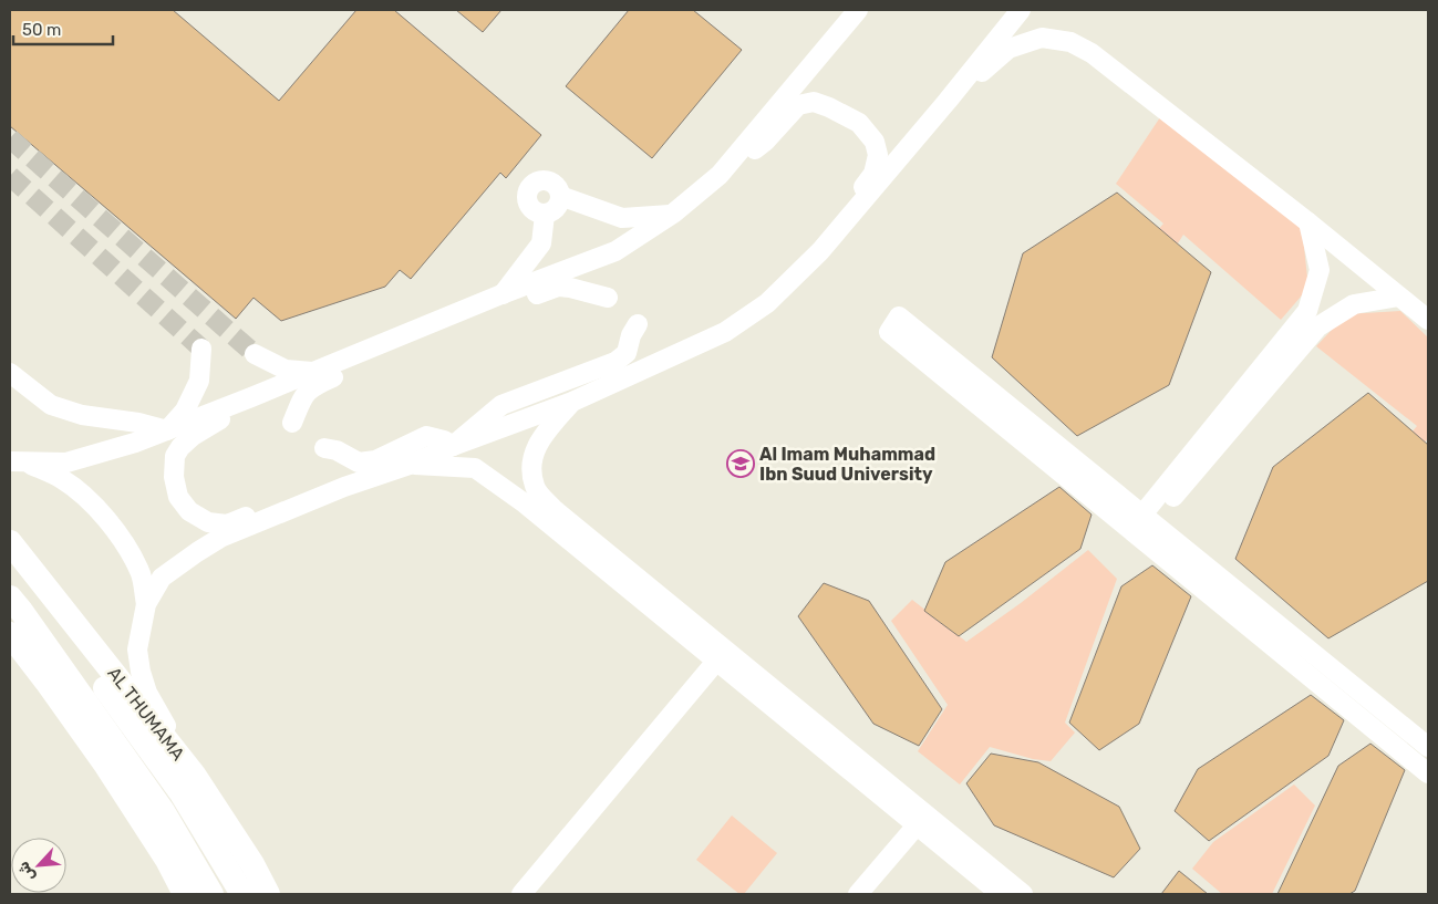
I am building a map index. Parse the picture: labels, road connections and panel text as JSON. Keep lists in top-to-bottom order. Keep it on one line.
{"streets":{"main road":["AL THUMAMA"]},"places":{"school or university":["Al Imam Muhammad Ibn Suud University"]},"scale_bar":"50 m","north":"bottom left"}
